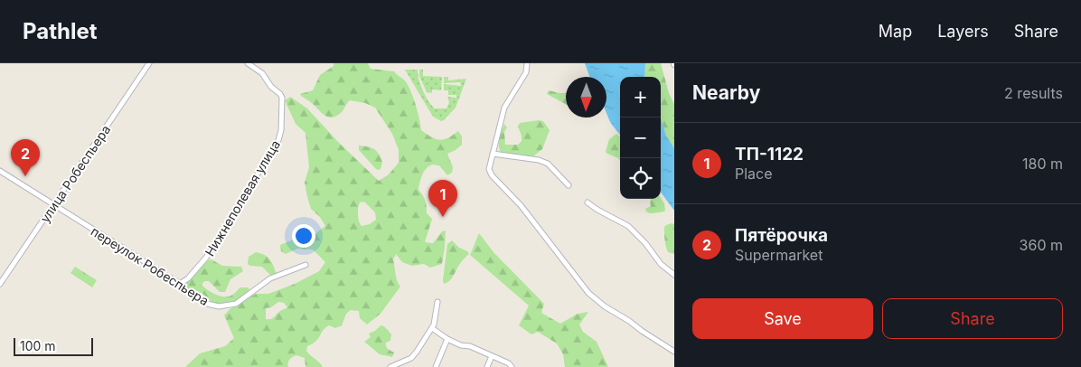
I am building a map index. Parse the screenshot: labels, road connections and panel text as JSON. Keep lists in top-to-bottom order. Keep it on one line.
{"streets":{"street":["улица Робеспьера","Нижнеполевая улица","переулок Робеспьера"]},"crossings":[["улица Робеспьера","переулок Робеспьера"],["Нижнеполевая улица","переулок Робеспьера"]],"scale_bar":"100 m","north":"bottom","page":{"header":"Pathlet","nav":["Map","Layers","Share"],"heading":["Nearby","2 results"],"map_buttons":["+","−"],"list":[{"mark":"1","name":"ТП-1122","note":"Place","value":"180 m"},{"mark":"2","name":"Пятёрочка","note":"Supermarket","value":"360 m"}],"pins":["2","1"],"buttons":["Save","Share"],"scale":"100 m"}}
